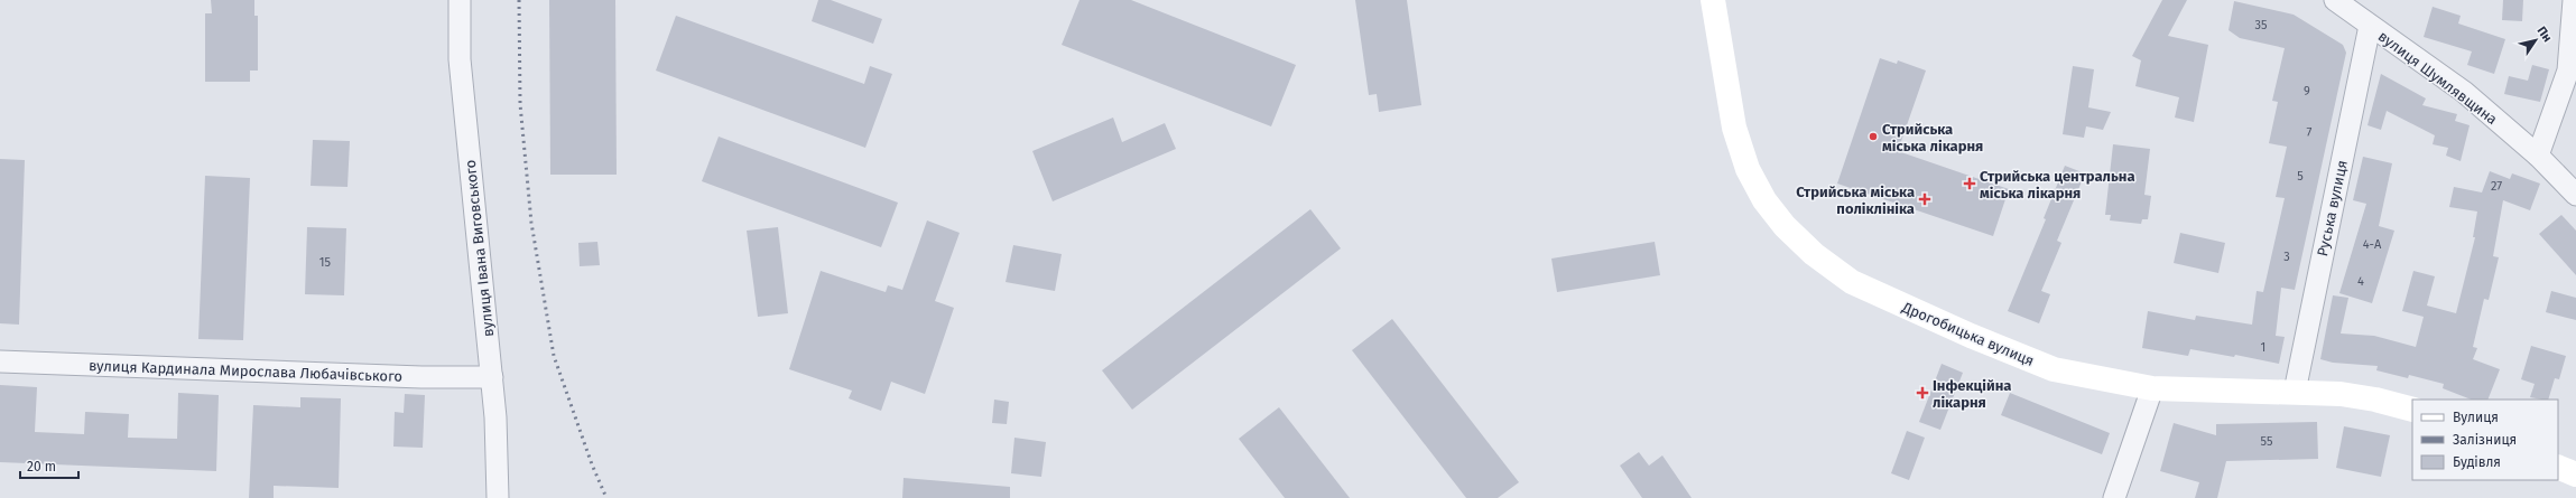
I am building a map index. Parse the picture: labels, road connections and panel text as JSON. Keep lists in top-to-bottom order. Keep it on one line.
{"streets":{"main road":["Дрогобицька вулиця"],"street":["вулиця Шумлявщина","Руська вулиця","вулиця Івана Виговського","вулиця Кардинала Мирослава Любачівського"]},"crossings":[["вулиця Шумлявщина","Руська вулиця"],["Руська вулиця","Дрогобицька вулиця"],["вулиця Івана Виговського","вулиця Кардинала Мирослава Любачівського"]],"places":{"other":["Стрийська міська лікарня"],"health":["Стрийська центральна міська лікарня","Стрийська міська поліклініка","Інфекційна лікарня"]},"house_numbers":["35","9","7","5","27","4-А","3","15","4","1","55"],"legend":["Вулиця","Залізниця","Будівля"],"scale_bar":"20 m","north":"top right"}
